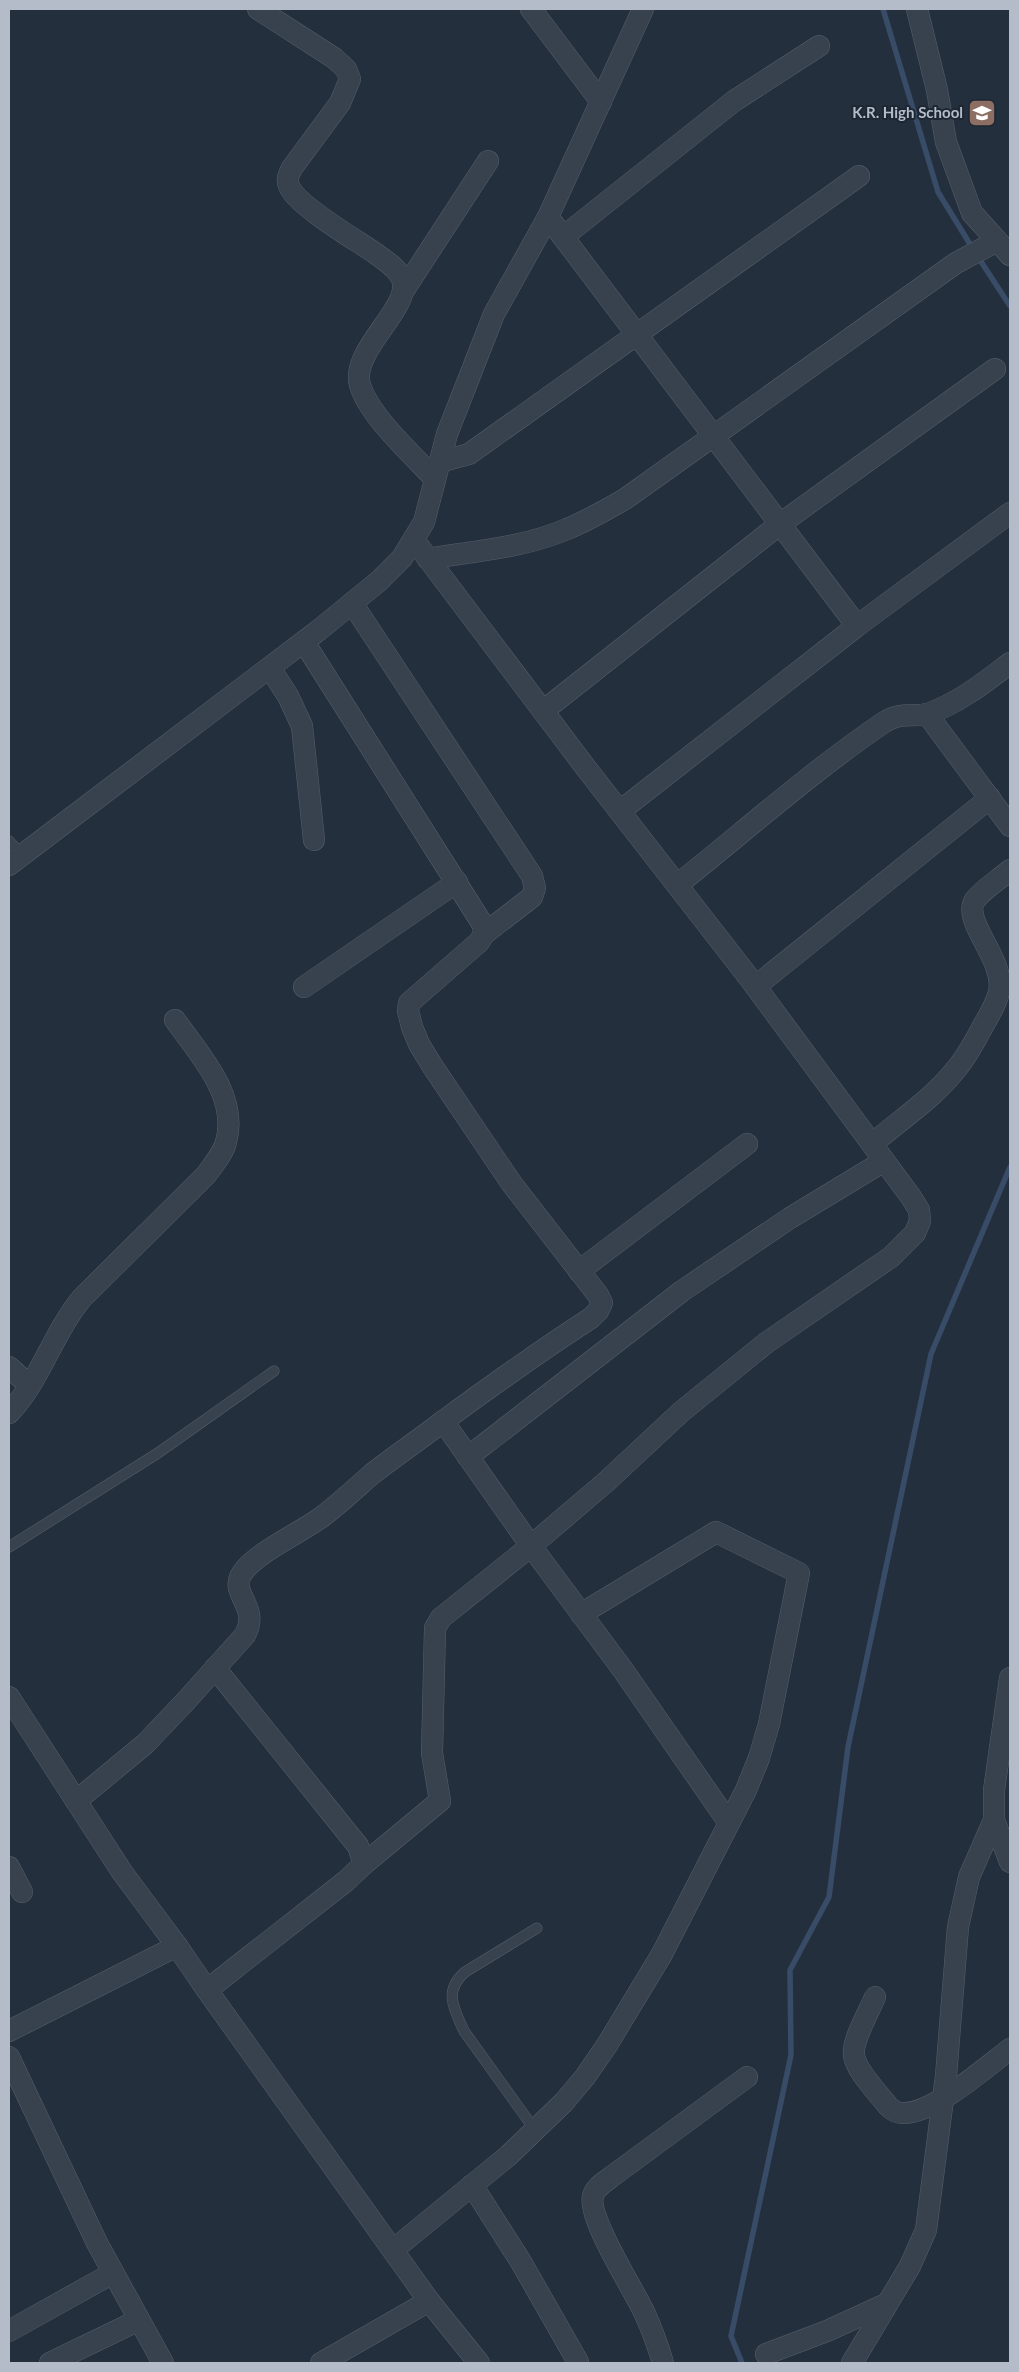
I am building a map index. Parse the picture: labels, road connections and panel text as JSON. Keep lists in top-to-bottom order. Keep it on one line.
{"places":{"school or university":["K.R. High School"]}}
